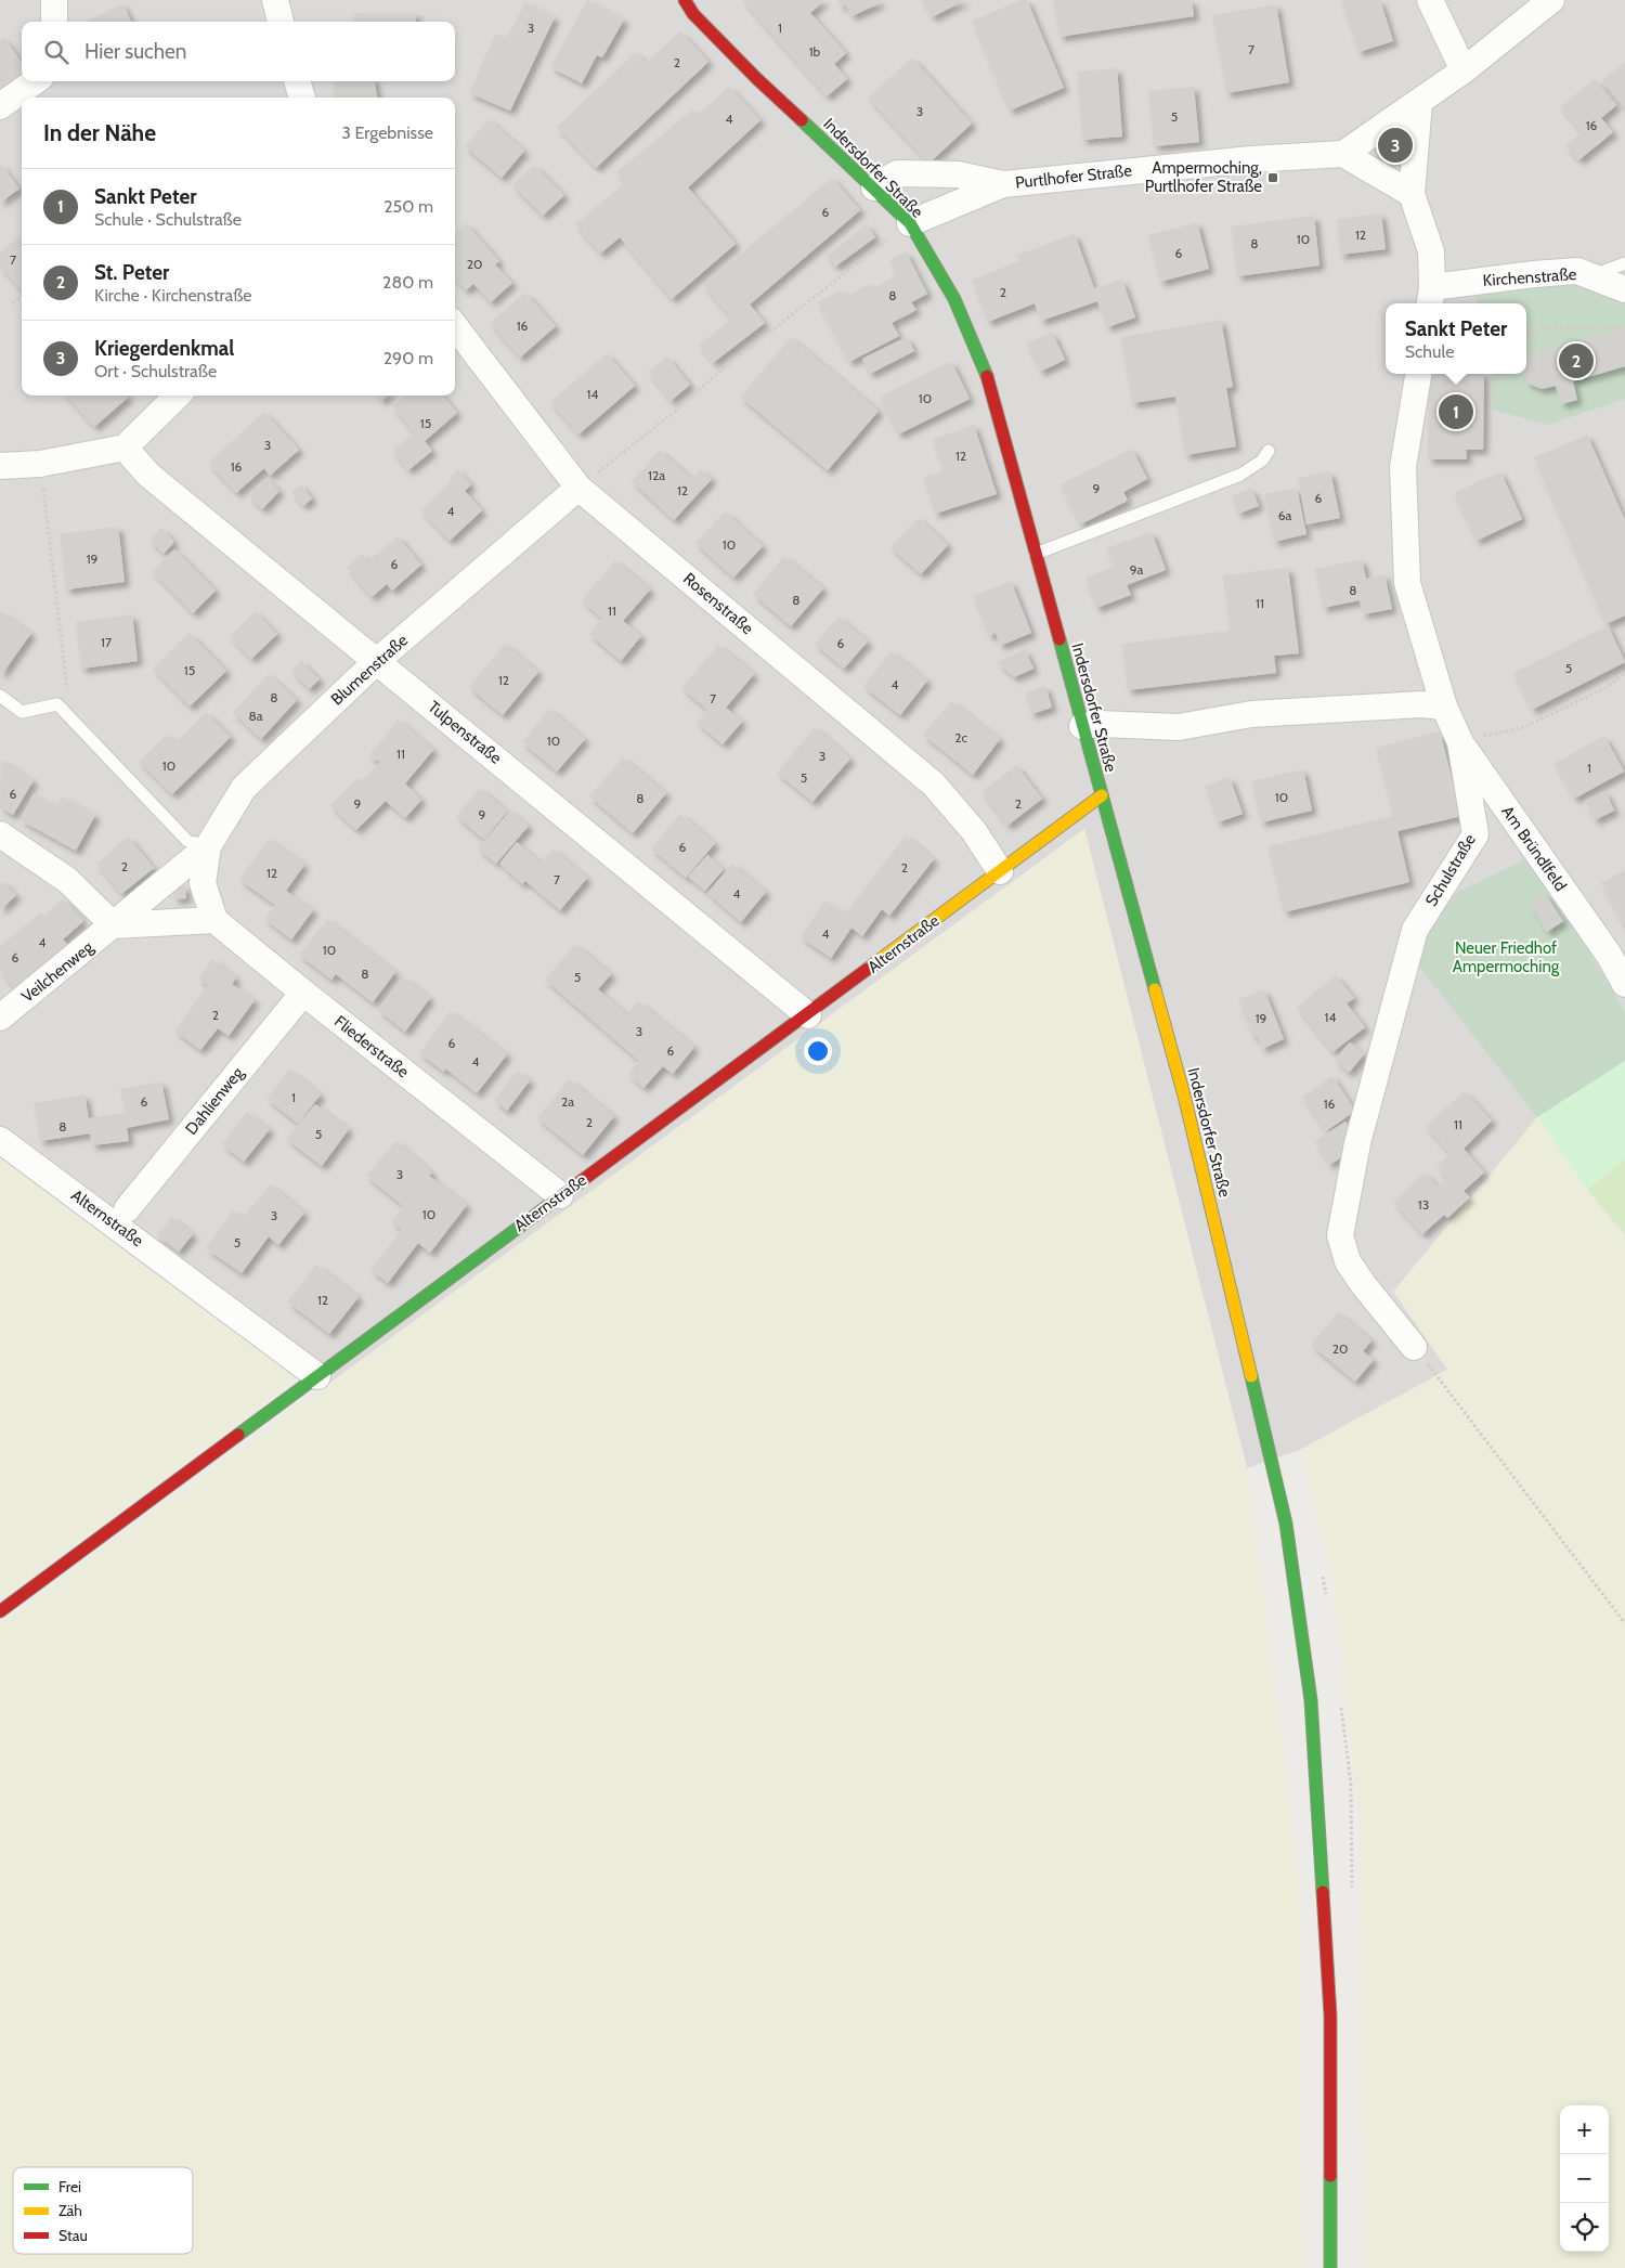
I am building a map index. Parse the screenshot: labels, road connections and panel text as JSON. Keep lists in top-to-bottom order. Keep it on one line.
{"streets":{"street":["Indersdorfer Straße","Purtlhofer Straße","Kirchenstraße","Rosenstraße","Blumenstraße","Tulpenstraße","Am Bründlfeld","Schulstraße","Alternstraße","Veilchenweg","Fliederstraße","Dahlienweg"]},"crossings":[["Indersdorfer Straße","Purtlhofer Straße"],["Indersdorfer Straße","Alternstraße"],["Rosenstraße","Blumenstraße"],["Rosenstraße","Alternstraße"],["Blumenstraße","Tulpenstraße"],["Blumenstraße","Veilchenweg"],["Blumenstraße","Fliederstraße"],["Tulpenstraße","Alternstraße"],["Am Bründlfeld","Schulstraße"],["Alternstraße","Fliederstraße"],["Fliederstraße","Dahlienweg"]],"parks":["Neuer Friedhof Ampermoching"],"places":{"transit":["Ampermoching, Purtlhofer Straße"]},"house_numbers":["3","1","7","1b","2","3","5","4","16","6","12","10","8","6","7","20","2","8","16","14","10","15","3","12","16","12a","9","12","6","4","6a","10","19","6","9a","8","8","11","11","17","6","5","15","12","4","8","7","8a","2c","10","11","3","10","1","5","6","10","8","9","2","9","6","2","2","12","7","4","4","4","10","6","8","5","2","14","19","3","6","6","4","1","6","2a","16","2","11","8","5","3","13","10","3","5","12","20"],"legend":["Frei","Zäh","Stau"],"page":{"search":"Hier suchen","heading":["In der Nähe","3 Ergebnisse"],"pins":["3","2","1"],"list":[{"mark":"1","name":"Sankt Peter","note":"Schule · Schulstraße","value":"250 m"},{"mark":"2","name":"St. Peter","note":"Kirche · Kirchenstraße","value":"280 m"},{"mark":"3","name":"Kriegerdenkmal","note":"Ort · Schulstraße","value":"290 m"}],"popup":["Sankt Peter","Schule"],"map_buttons":["+","−"]}}
